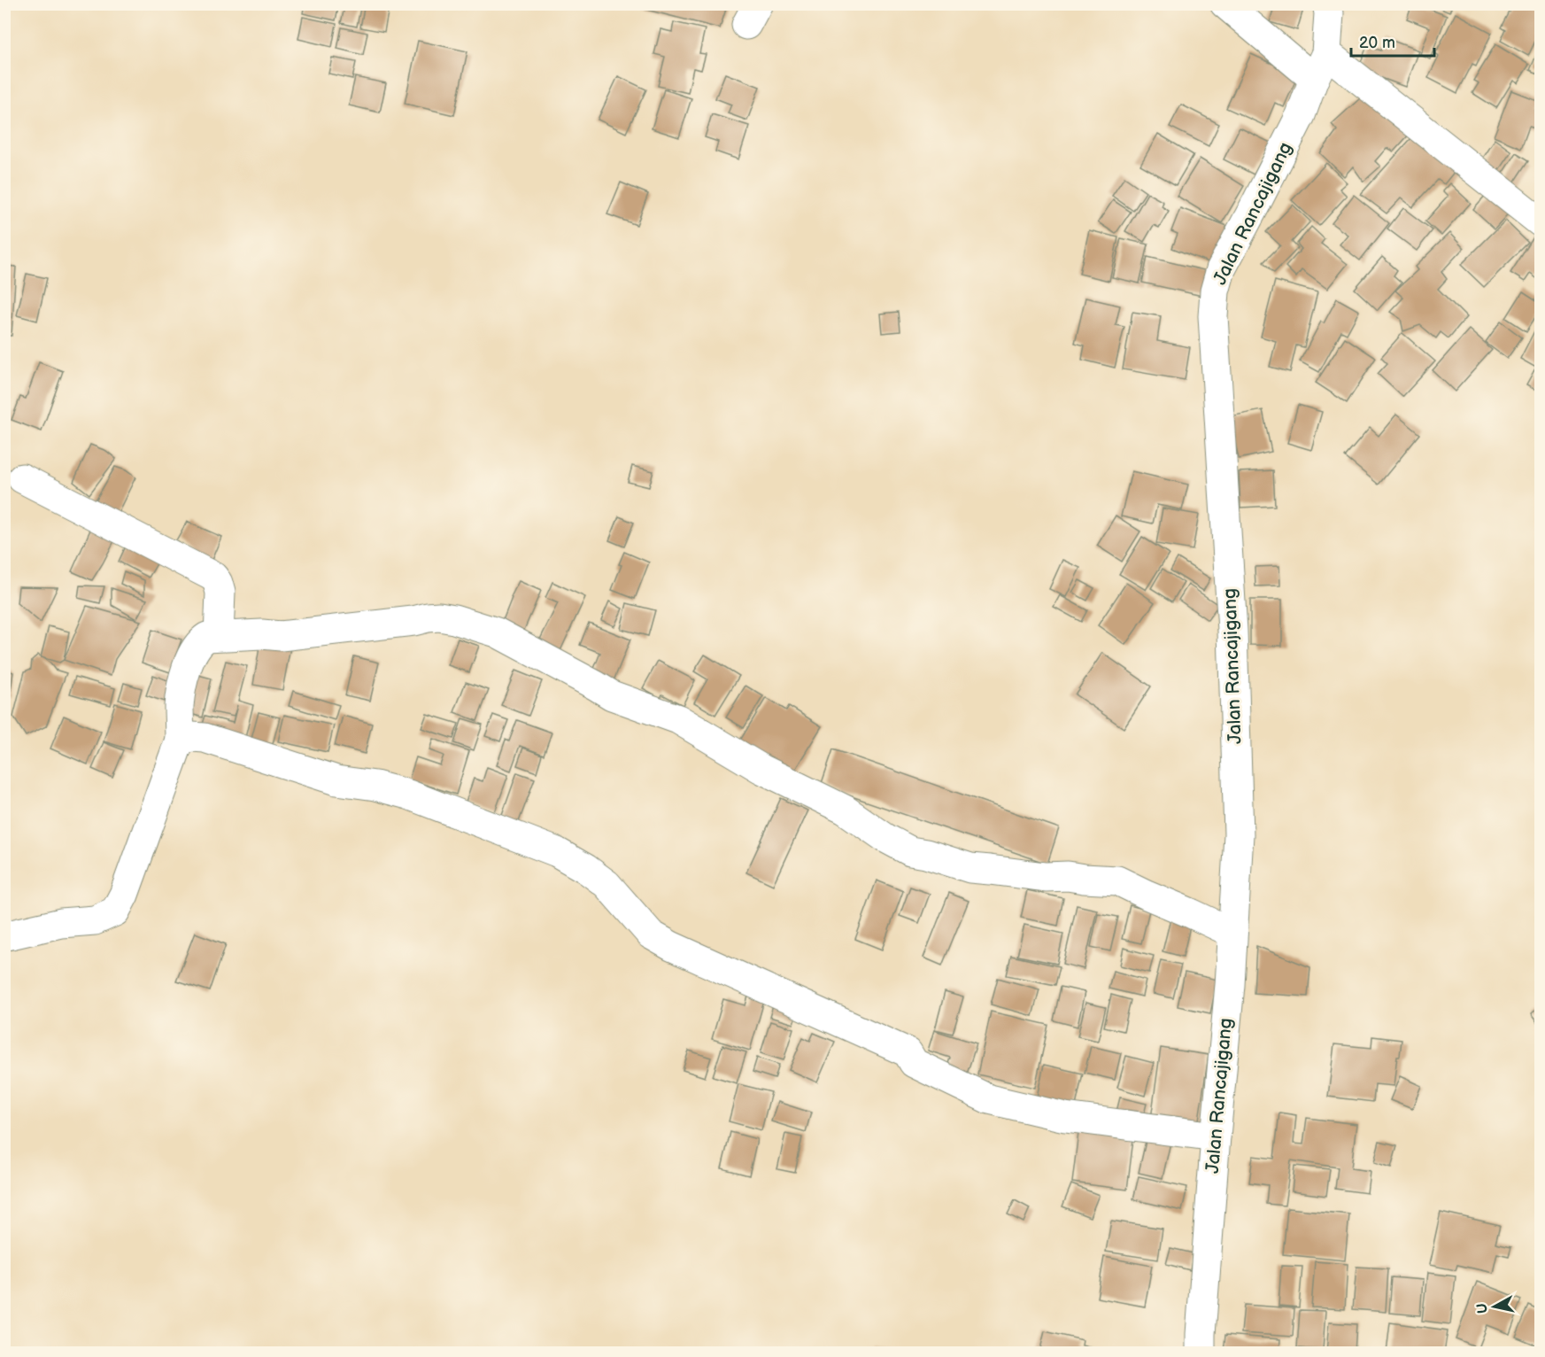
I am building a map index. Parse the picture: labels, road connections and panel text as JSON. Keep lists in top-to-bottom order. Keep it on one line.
{"streets":{"street":["Jalan Rancajigang"]},"scale_bar":"20 m","north":"left"}
